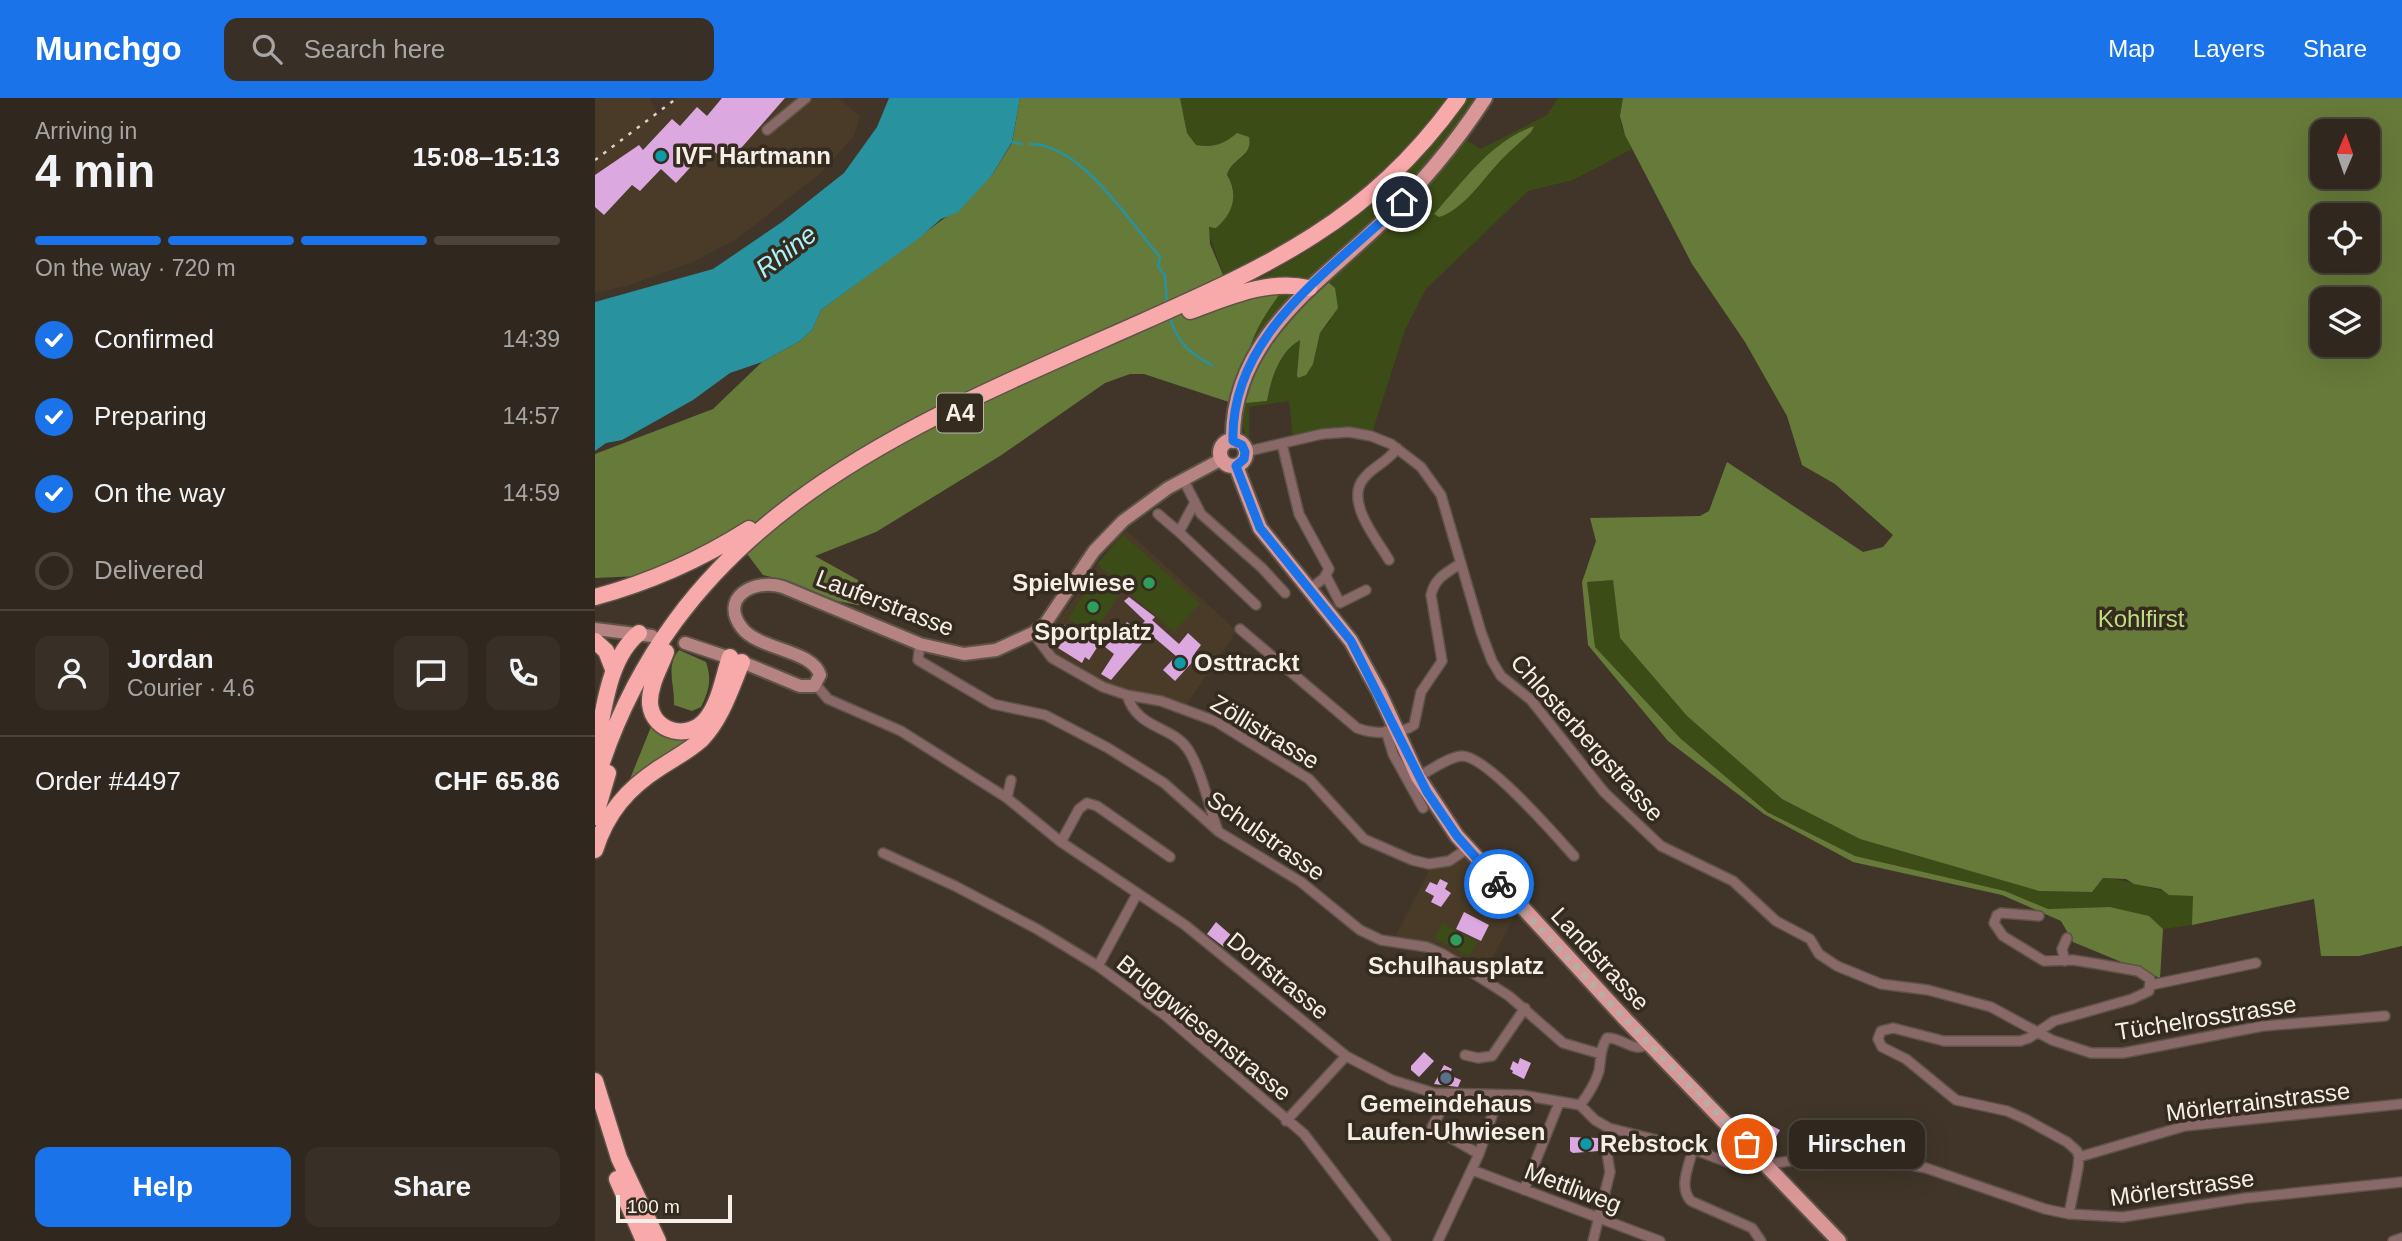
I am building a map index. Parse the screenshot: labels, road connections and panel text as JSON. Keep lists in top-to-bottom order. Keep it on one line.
{"streets":{"highway":["A4"],"main road":["Landstrasse"],"street":["Lauferstrasse","Zöllistrasse","Chlosterbergstrasse","Schulstrasse","Dorfstrasse","Tüchelrosstrasse","Bruggwiesenstrasse","Mörlerrainstrasse","Mettliweg","Mörlerstrasse"]},"crossings":[["Lauferstrasse","Zöllistrasse"],["Lauferstrasse","Chlosterbergstrasse"],["Lauferstrasse","Schulstrasse"],["Lauferstrasse","Landstrasse"],["Lauferstrasse","Dorfstrasse"],["Zöllistrasse","Landstrasse"],["Chlosterbergstrasse","Landstrasse"],["Chlosterbergstrasse","Tüchelrosstrasse"],["Landstrasse","Mörlerstrasse"]],"water":["Rhine"],"parks":["Kohlfirst"],"places":["IVF Hartmann","Spielwiese","Sportplatz","Osttrackt","Schulhausplatz","Gemeindehaus Laufen-Uhwiesen","Rebstock","Hirschen"],"scale_bar":"100 m","north":"top","page":{"header":"Munchgo","search":"Search here","nav":["Map","Layers","Share"],"heading":["4 min","Arriving in","15:08–15:13"],"panel":["Jordan","Courier · 4.6","Order #4497","CHF 65.86"],"bar":"On the way · 720 m","list":[["Confirmed","14:39"],["Preparing","14:57"],["On the way","14:59"],"Delivered"],"bubble":"Hirschen","buttons":["Help","Share"],"scale":"100 m"}}
